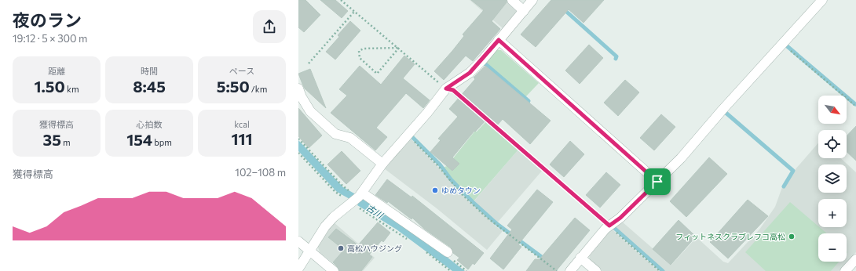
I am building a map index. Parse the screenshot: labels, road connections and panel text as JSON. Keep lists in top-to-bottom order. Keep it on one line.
{"water":["古川"],"places":["ゆめタウン","フィットネスクラブレフコ高松","高松ハウジング"],"north":"bottom right","page":{"heading":["夜のラン","19:12 · 5 × 300 m"],"stats":[["距離","1.50 km"],["時間","8:45"],["ペース","5:50 /km"],["獲得標高","35 m"],["心拍数","154 bpm"],["kcal","111"]],"map_buttons":["+","−"],"chart":["獲得標高","102–108 m"]}}
